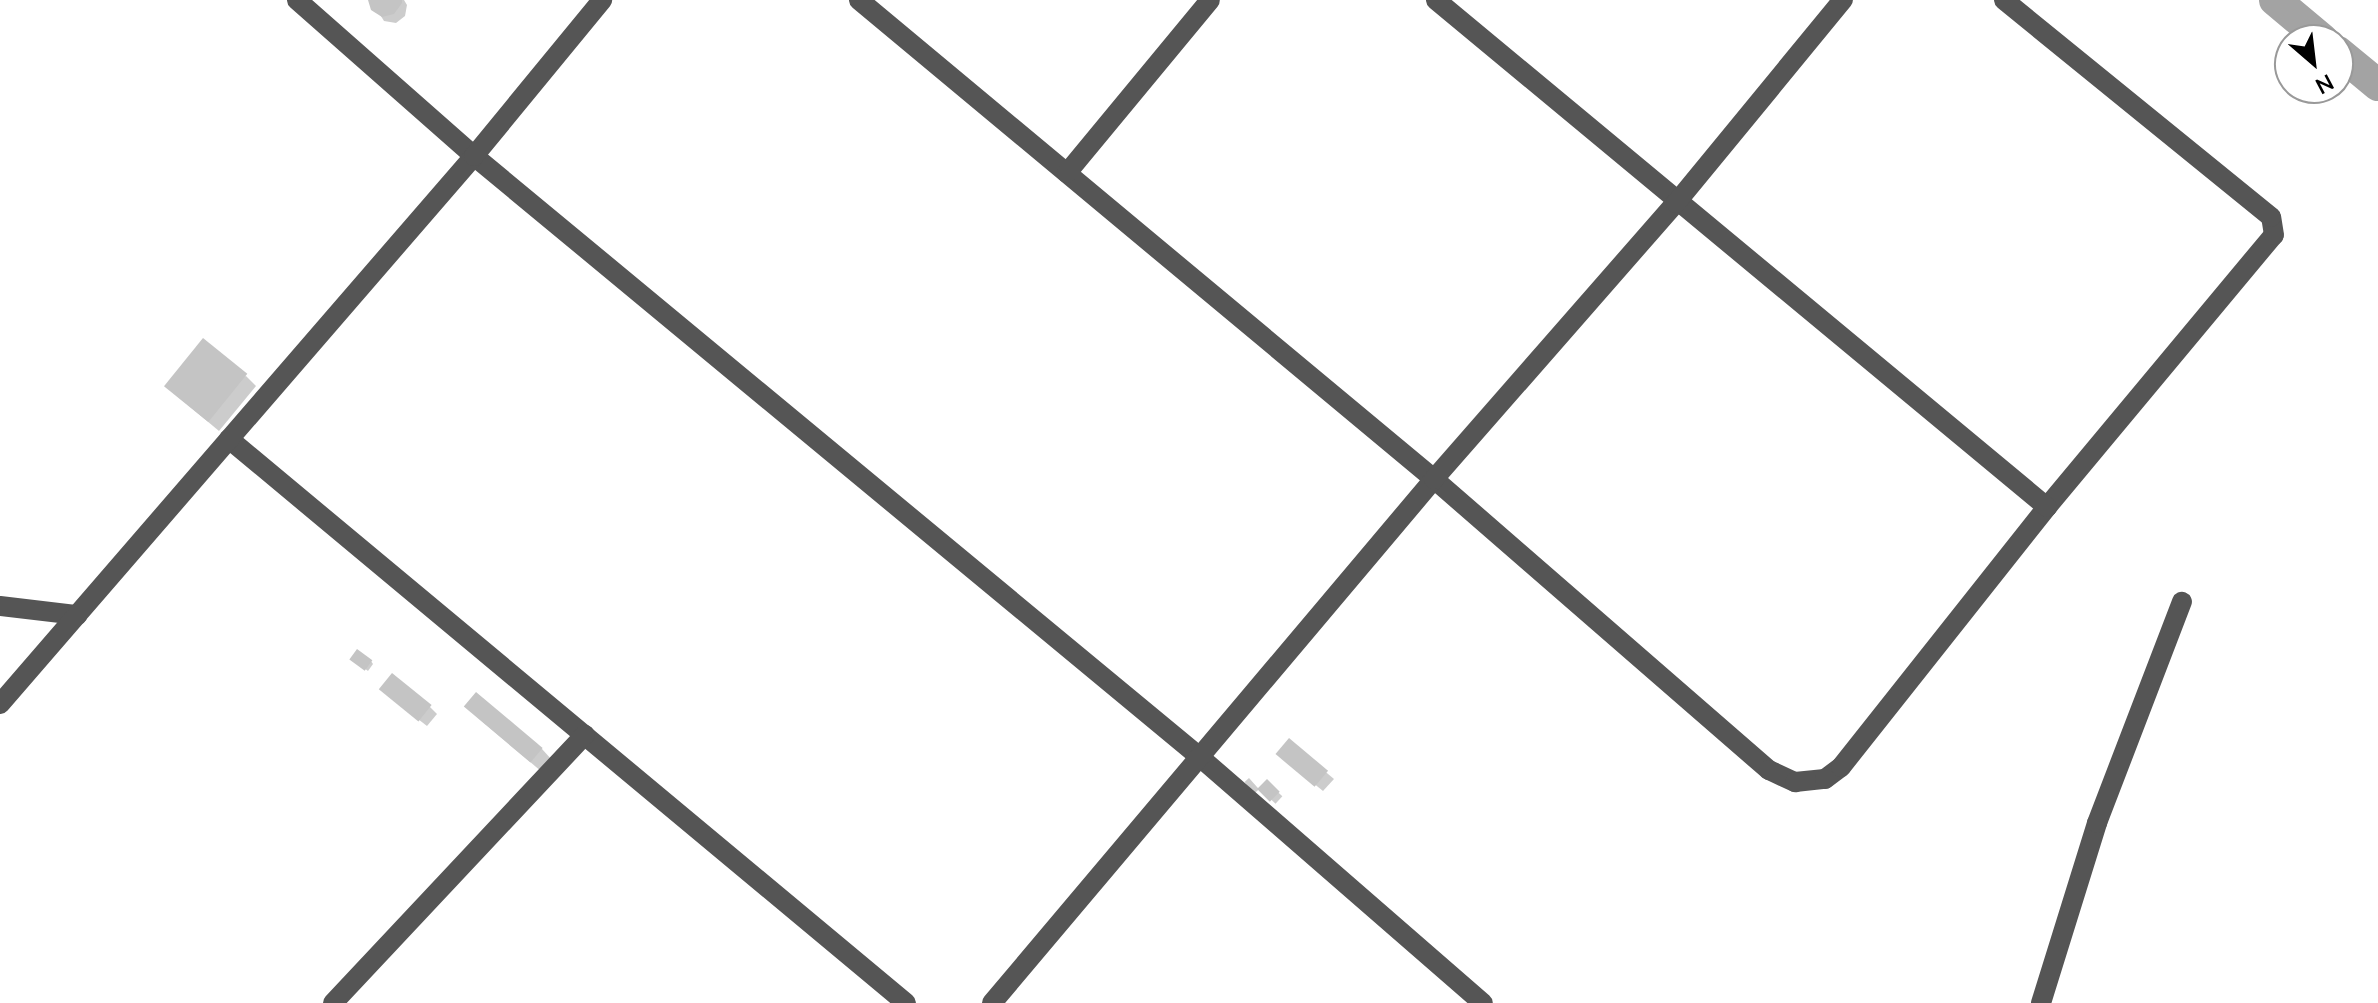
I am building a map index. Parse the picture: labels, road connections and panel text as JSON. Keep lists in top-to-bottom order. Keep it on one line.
{"north":"bottom right"}
